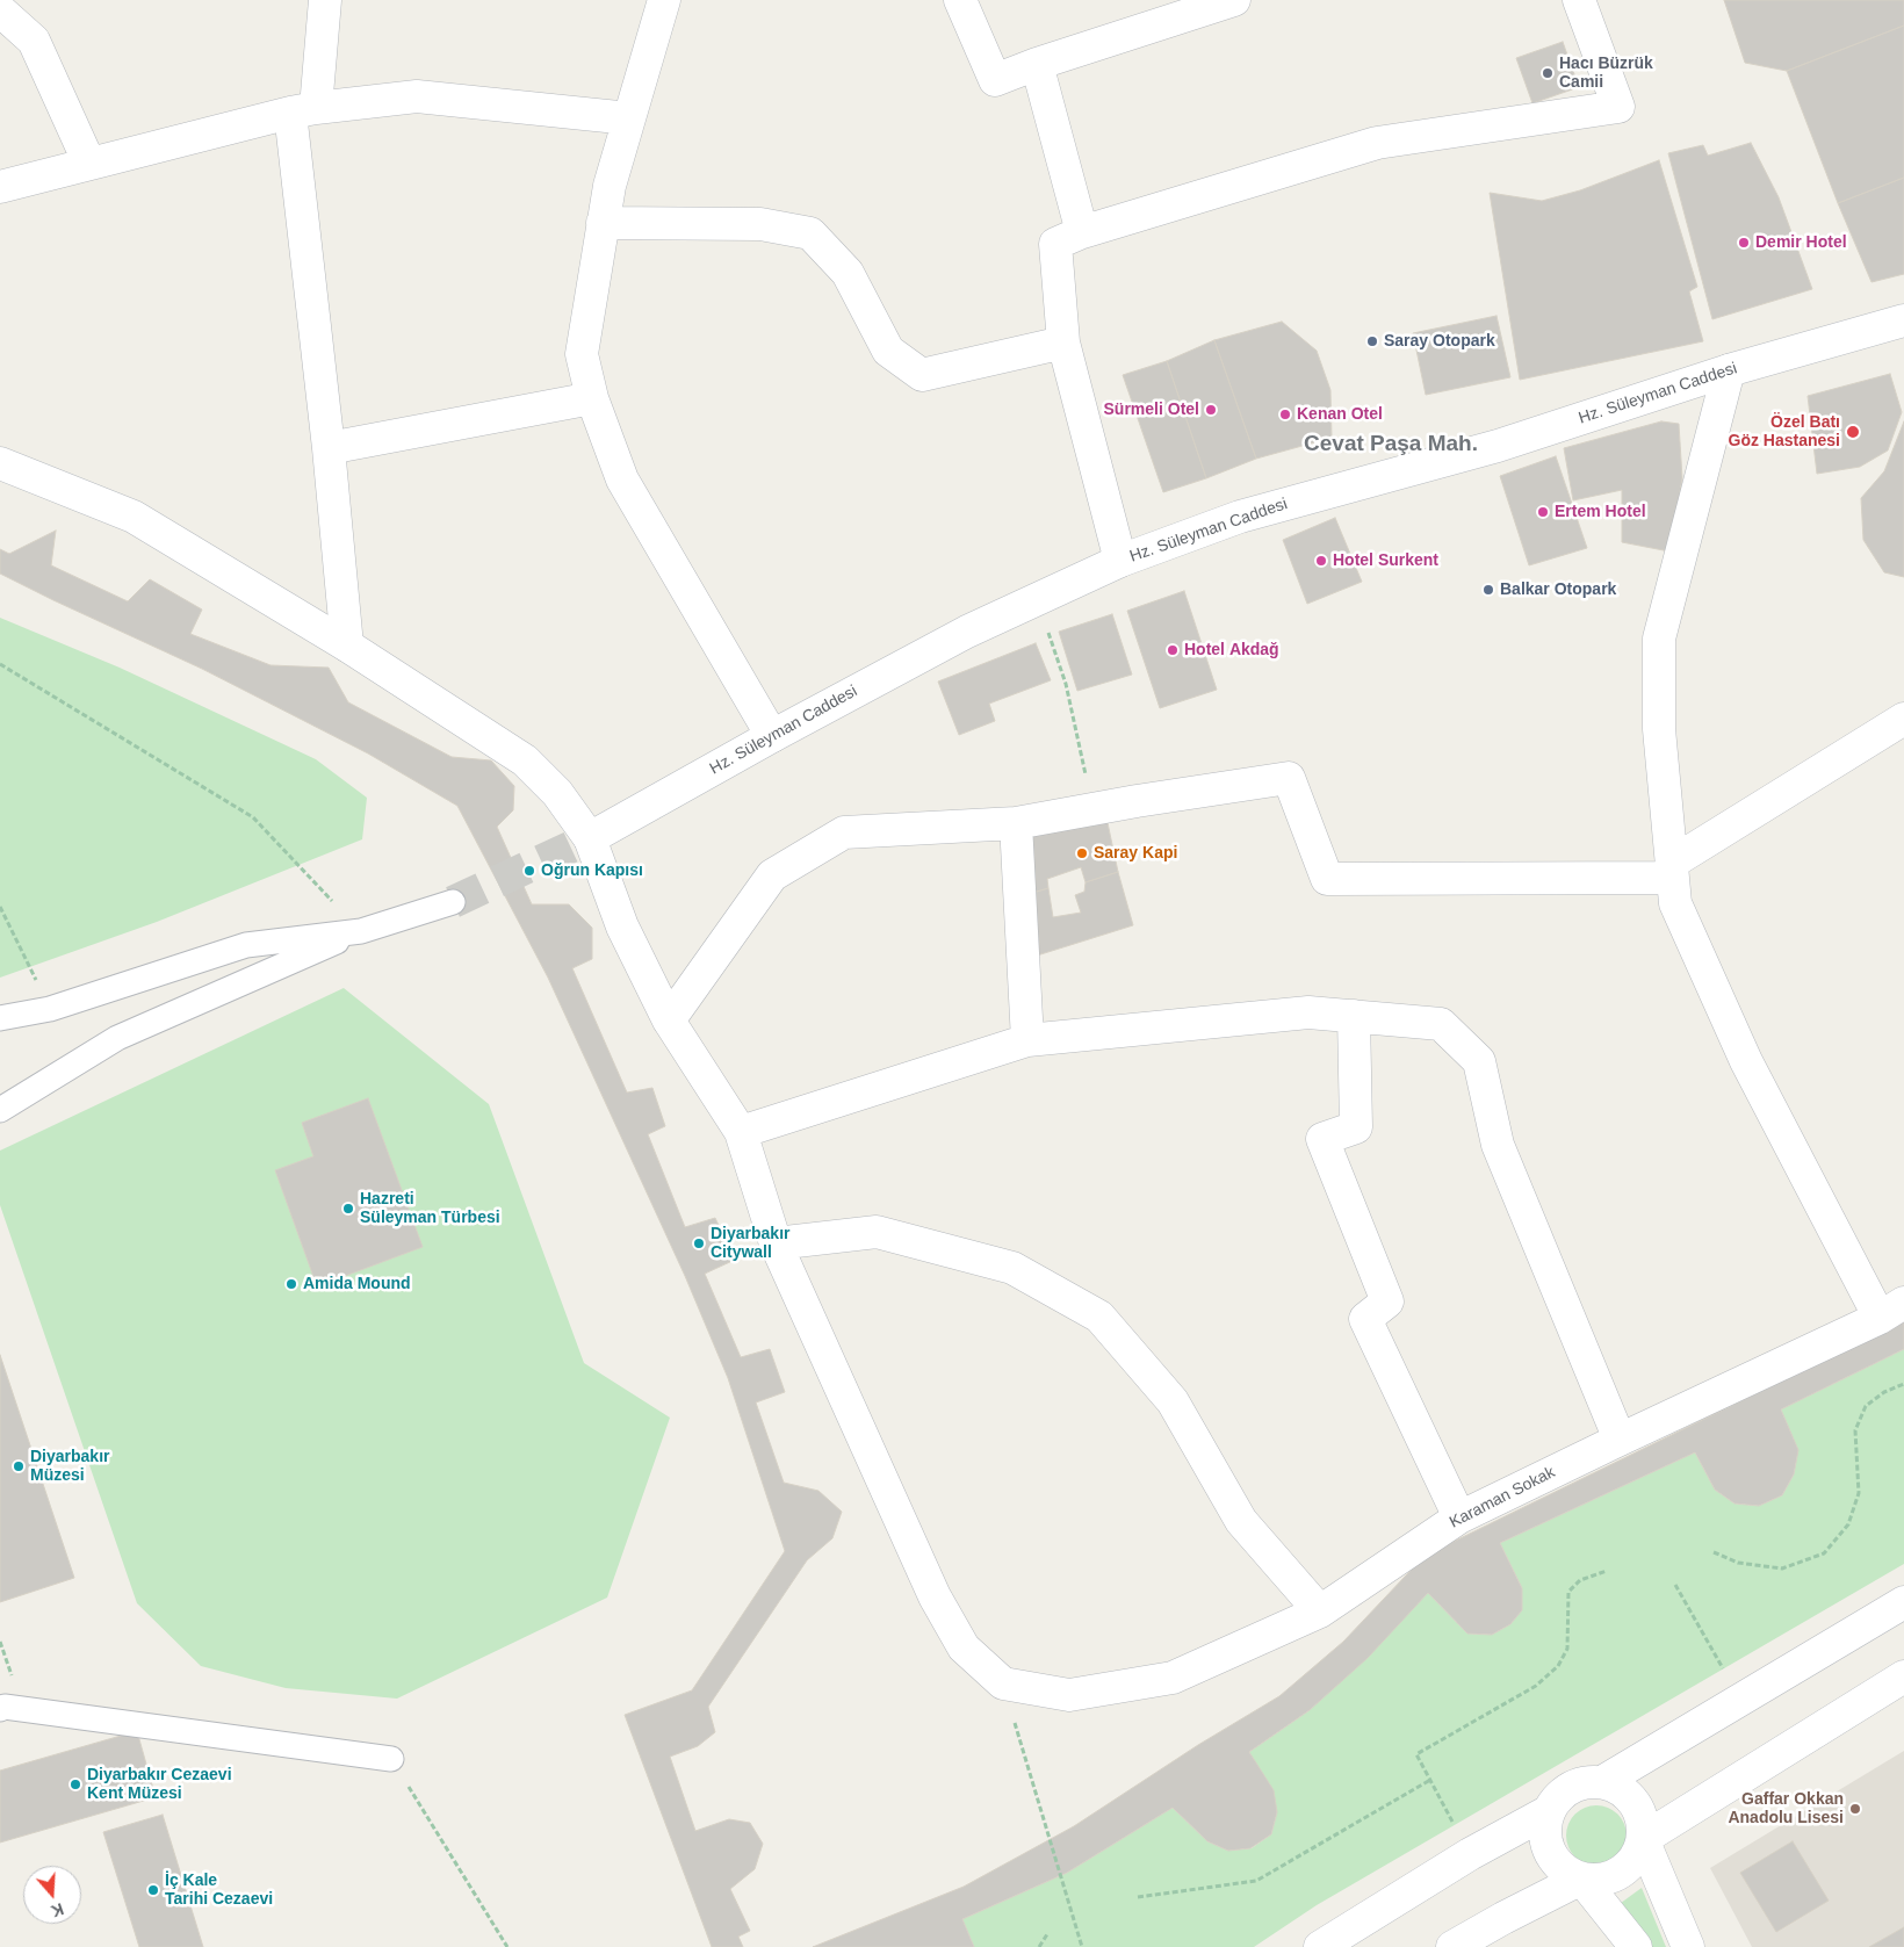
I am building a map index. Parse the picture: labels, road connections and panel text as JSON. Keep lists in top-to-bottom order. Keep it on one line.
{"streets":{"street":["Hz. Süleyman Caddesi","Karaman Sokak"]},"districts":["Cevat Paşa Mah."],"places":["Hacı Büzrük Camii","Demir Hotel","Saray Otopark","Sürmeli Otel","Kenan Otel","Özel Batı Göz Hastanesi","Ertem Hotel","Hotel Surkent","Balkar Otopark","Hotel Akdağ","Saray Kapi","Oğrun Kapısı","Hazreti Süleyman Türbesi","Diyarbakır Citywall","Amida Mound","Diyarbakır Müzesi","Diyarbakır Cezaevi Kent Müzesi","Gaffar Okkan Anadolu Lisesi","İç Kale Tarihi Cezaevi"],"north":"bottom"}
